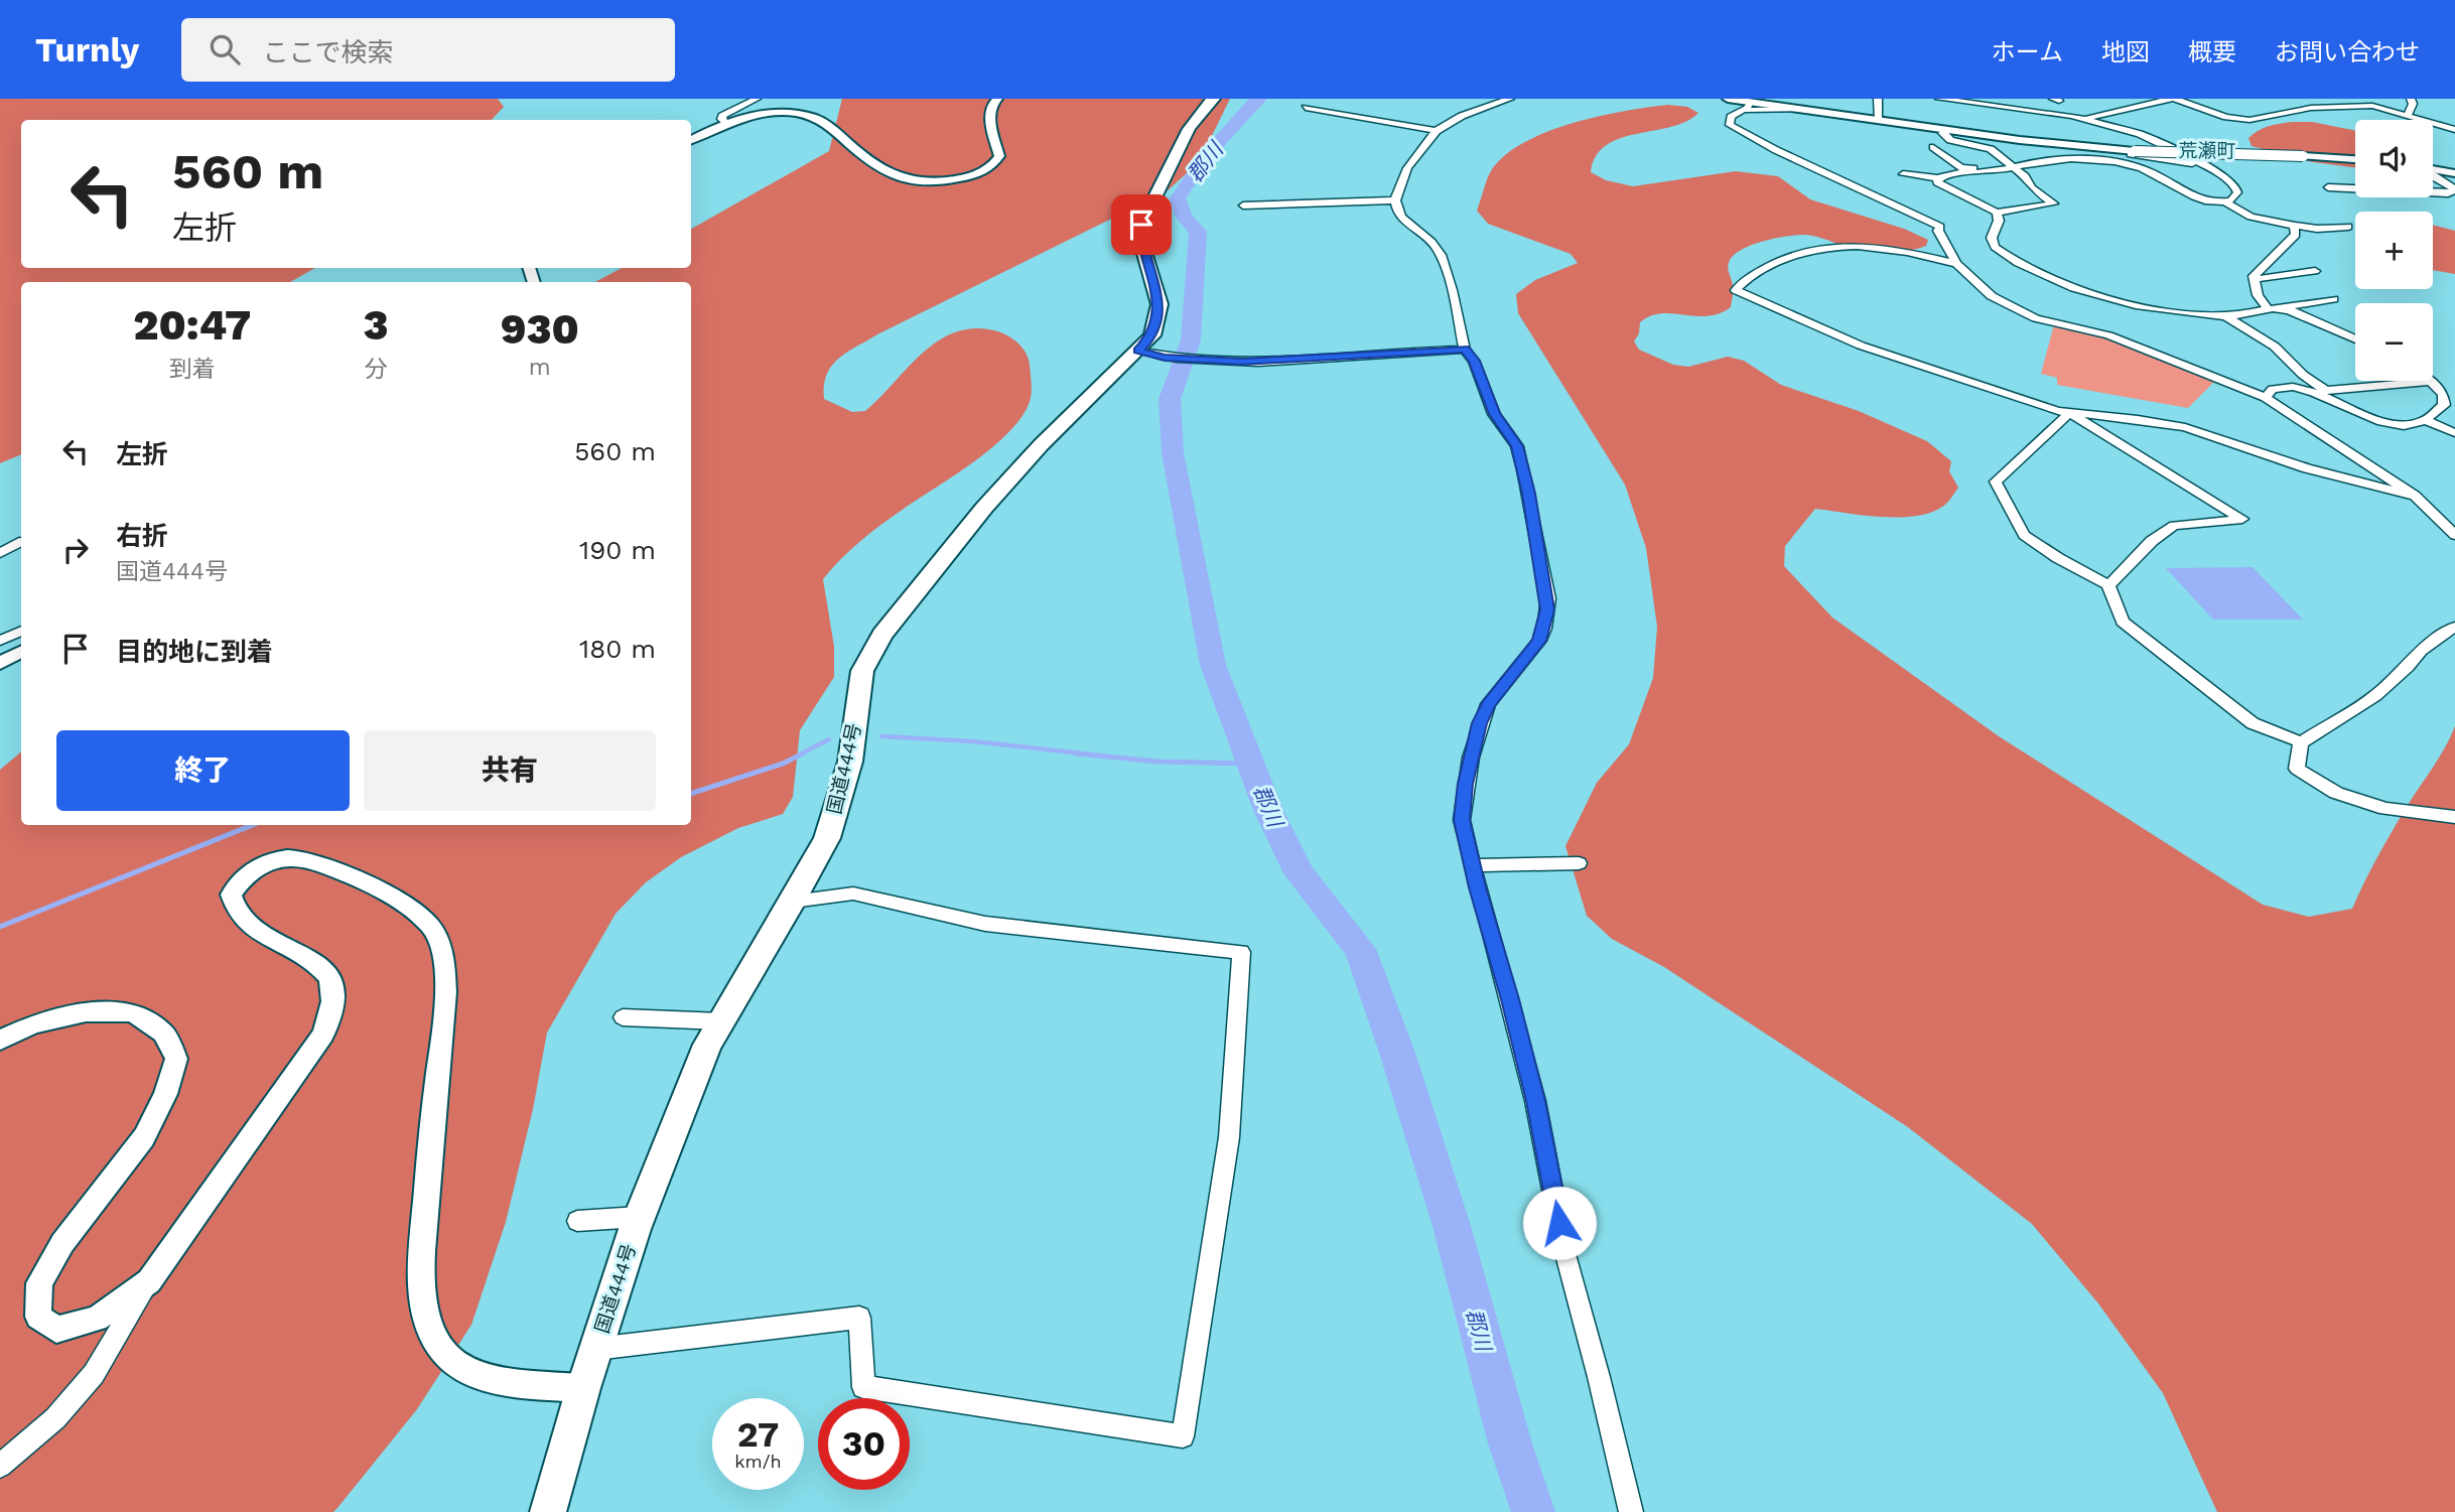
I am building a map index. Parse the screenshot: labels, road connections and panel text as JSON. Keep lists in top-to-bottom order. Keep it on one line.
{"streets":{"highway":["国道444号"]},"districts":["荒瀬町"],"water":["郡川"],"page":{"header":"Turnly","search":"ここで検索","nav":["ホーム","地図","概要","お問い合わせ"],"map_buttons":["+","−"],"turn":["560 m","左折"],"eta":["20:47","到着","3","分","930","m"],"list":[{"name":"左折","value":"560 m"},{"name":"右折","note":"国道444号","value":"190 m"},{"name":"目的地に到着","value":"180 m"}],"buttons":["終了","共有"],"speed":"27 km/h","limit":"30"}}
